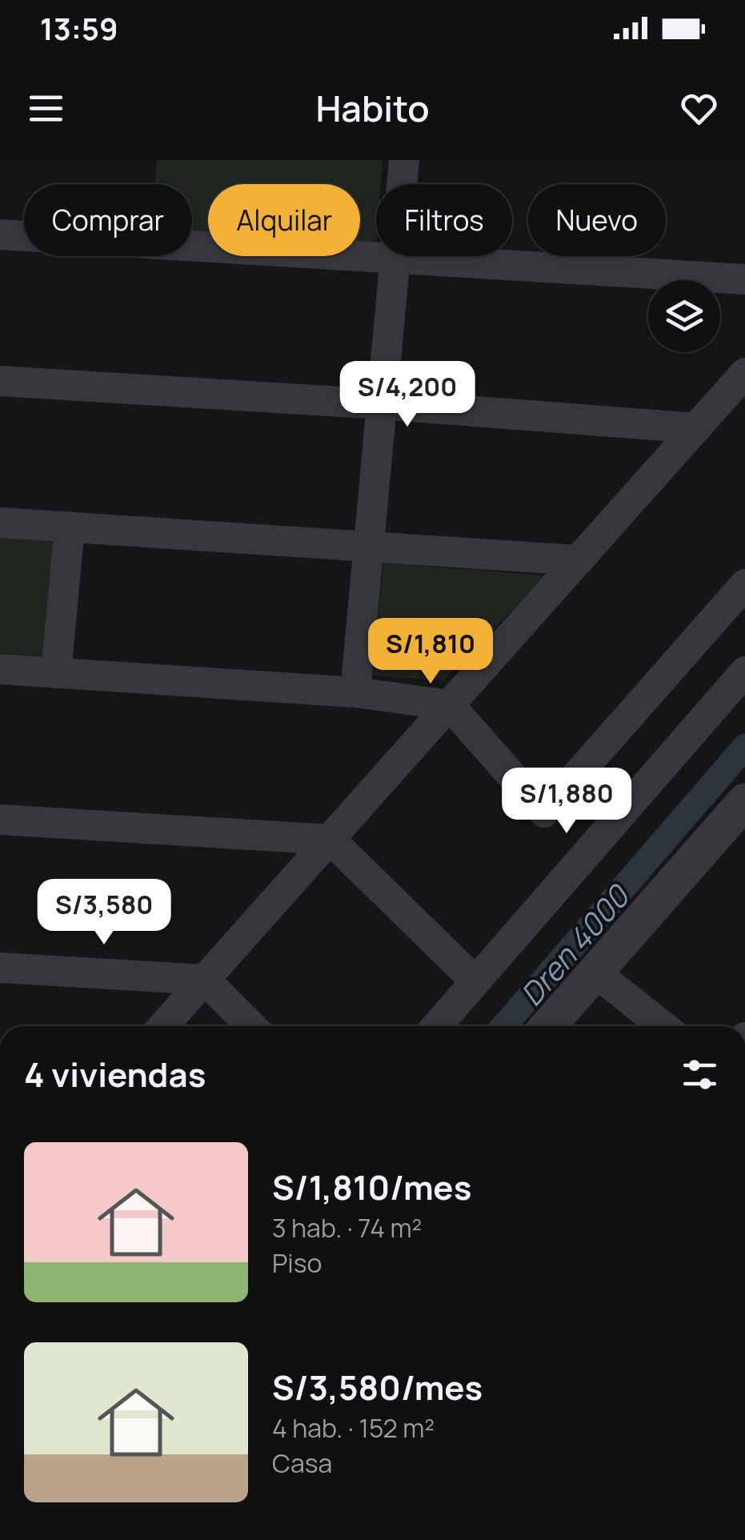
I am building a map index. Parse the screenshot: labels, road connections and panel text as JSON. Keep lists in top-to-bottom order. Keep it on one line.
{"water":["Dren 4000"],"page":{"status":"13:59","header":"Habito","chip":["Comprar","Alquilar","Filtros","Nuevo"],"price":["S/4,200","S/1,810","S/1,880","S/3,580"],"heading":"4 viviendas","list":[{"name":"S/1,810/mes","note":"3 hab. · 74 m² · Piso"},{"name":"S/3,580/mes","note":"4 hab. · 152 m² · Casa"}]}}
